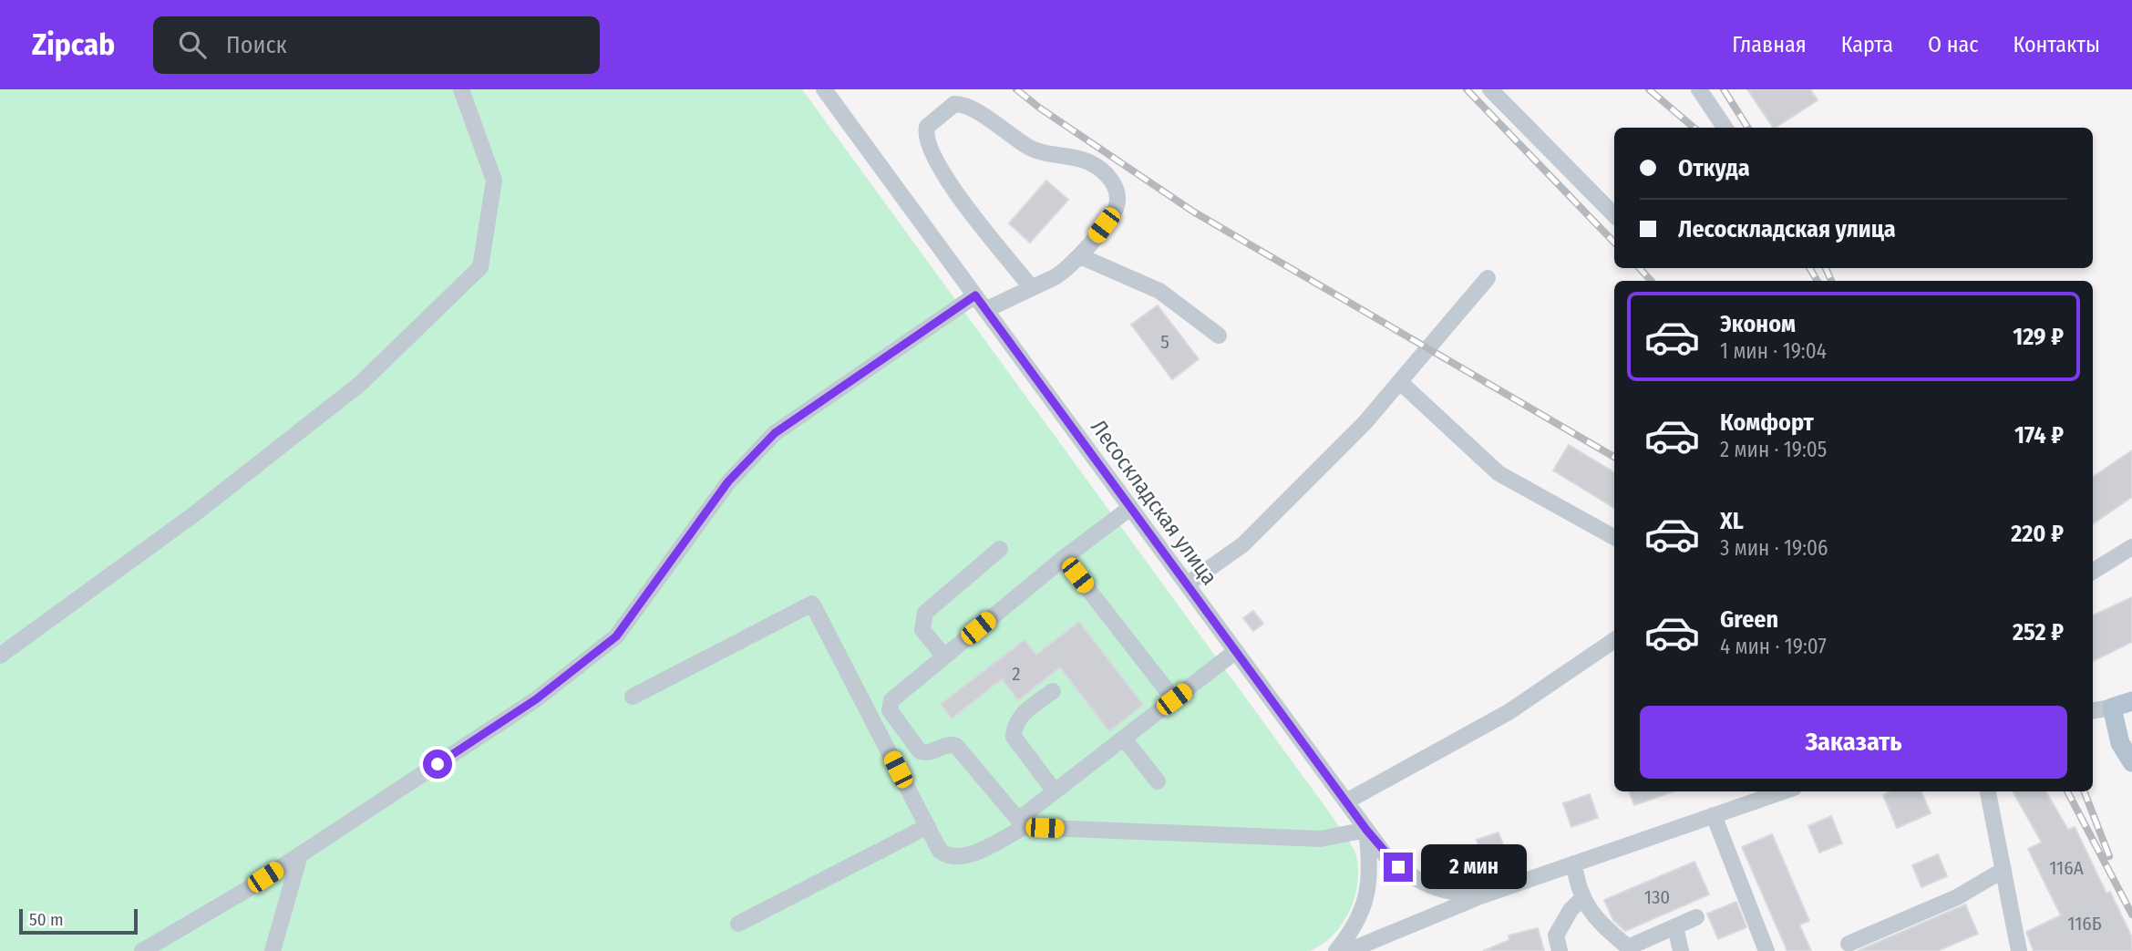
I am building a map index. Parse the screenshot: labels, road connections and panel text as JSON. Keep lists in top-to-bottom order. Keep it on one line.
{"streets":{"street":["Лесоскладская улица"]},"house_numbers":["5","2","116А","130","116Б"],"scale_bar":"50 m","page":{"header":"Zipcab","search":"Поиск","nav":["Главная","Карта","О нас","Контакты"],"banner":["Откуда","Лесоскладская улица"],"list":[{"name":"Эконом","note":"1 мин · 19:04","value":"129 ₽"},{"name":"Комфорт","note":"2 мин · 19:05","value":"174 ₽"},{"name":"XL","note":"3 мин · 19:06","value":"220 ₽"},{"name":"Green","note":"4 мин · 19:07","value":"252 ₽"}],"buttons":"Заказать","bubble":"2 мин","scale":"50 m"}}
